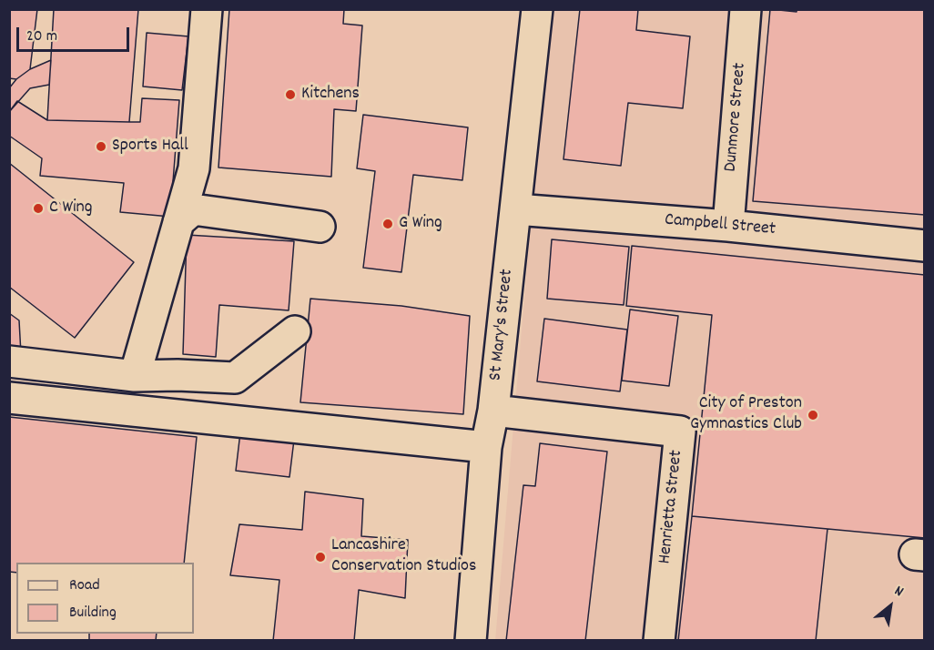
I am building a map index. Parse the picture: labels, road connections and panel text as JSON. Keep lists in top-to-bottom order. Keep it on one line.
{"streets":{"street":["Dunmore Street","Campbell Street","St Mary's Street","Henrietta Street"]},"crossings":[["Dunmore Street","Campbell Street"],["Campbell Street","St Mary's Street"],["St Mary's Street","Henrietta Street"]],"places":["Kitchens","Sports Hall","C Wing","G Wing","City of Preston Gymnastics Club","Lancashire Conservation Studios"],"legend":["Road","Building"],"scale_bar":"20 m","north":"top right"}
